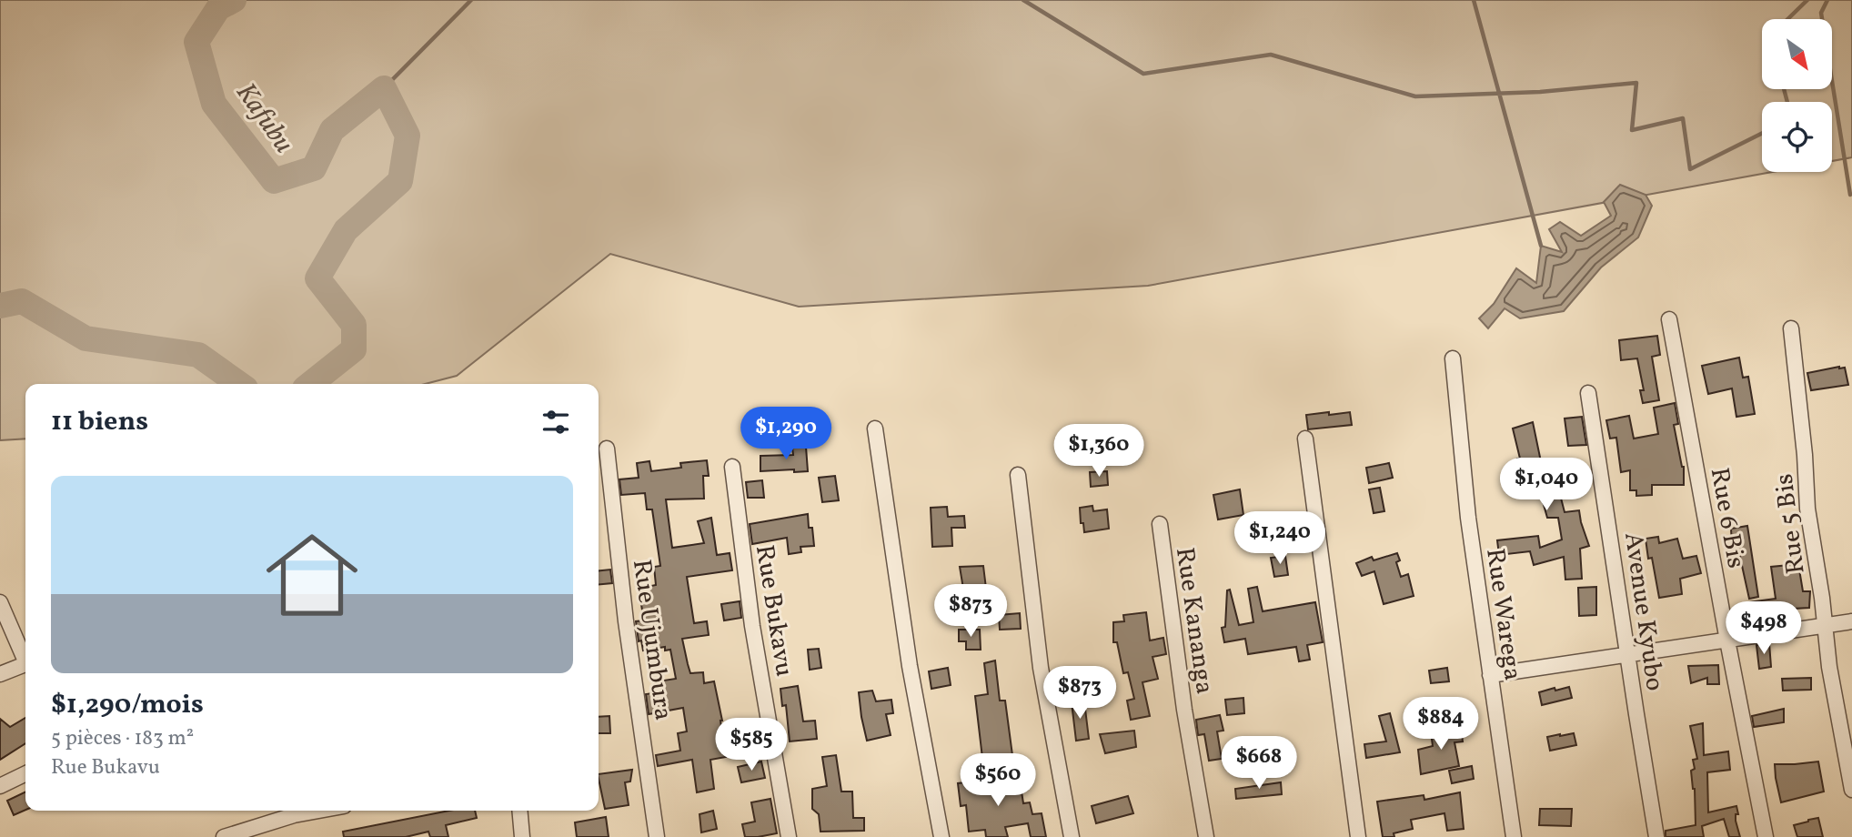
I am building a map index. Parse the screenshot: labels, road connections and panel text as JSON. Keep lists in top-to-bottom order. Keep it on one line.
{"streets":{"street":["Rue 6 Bis","Rue 5 Bis","Rue Bukavu","Avenue Kyubo","Rue Warega","Rue Kananga","Rue Ujumbura"]},"water":["Kafubu"],"north":"bottom right","page":{"heading":"11 biens","price":["$1,290","$1,360","$1,040","$1,240","$873","$498","$873","$884","$585","$668","$560"],"list":[{"name":"$1,290/mois","note":"5 pièces · 183 m² · Rue Bukavu"}]}}
